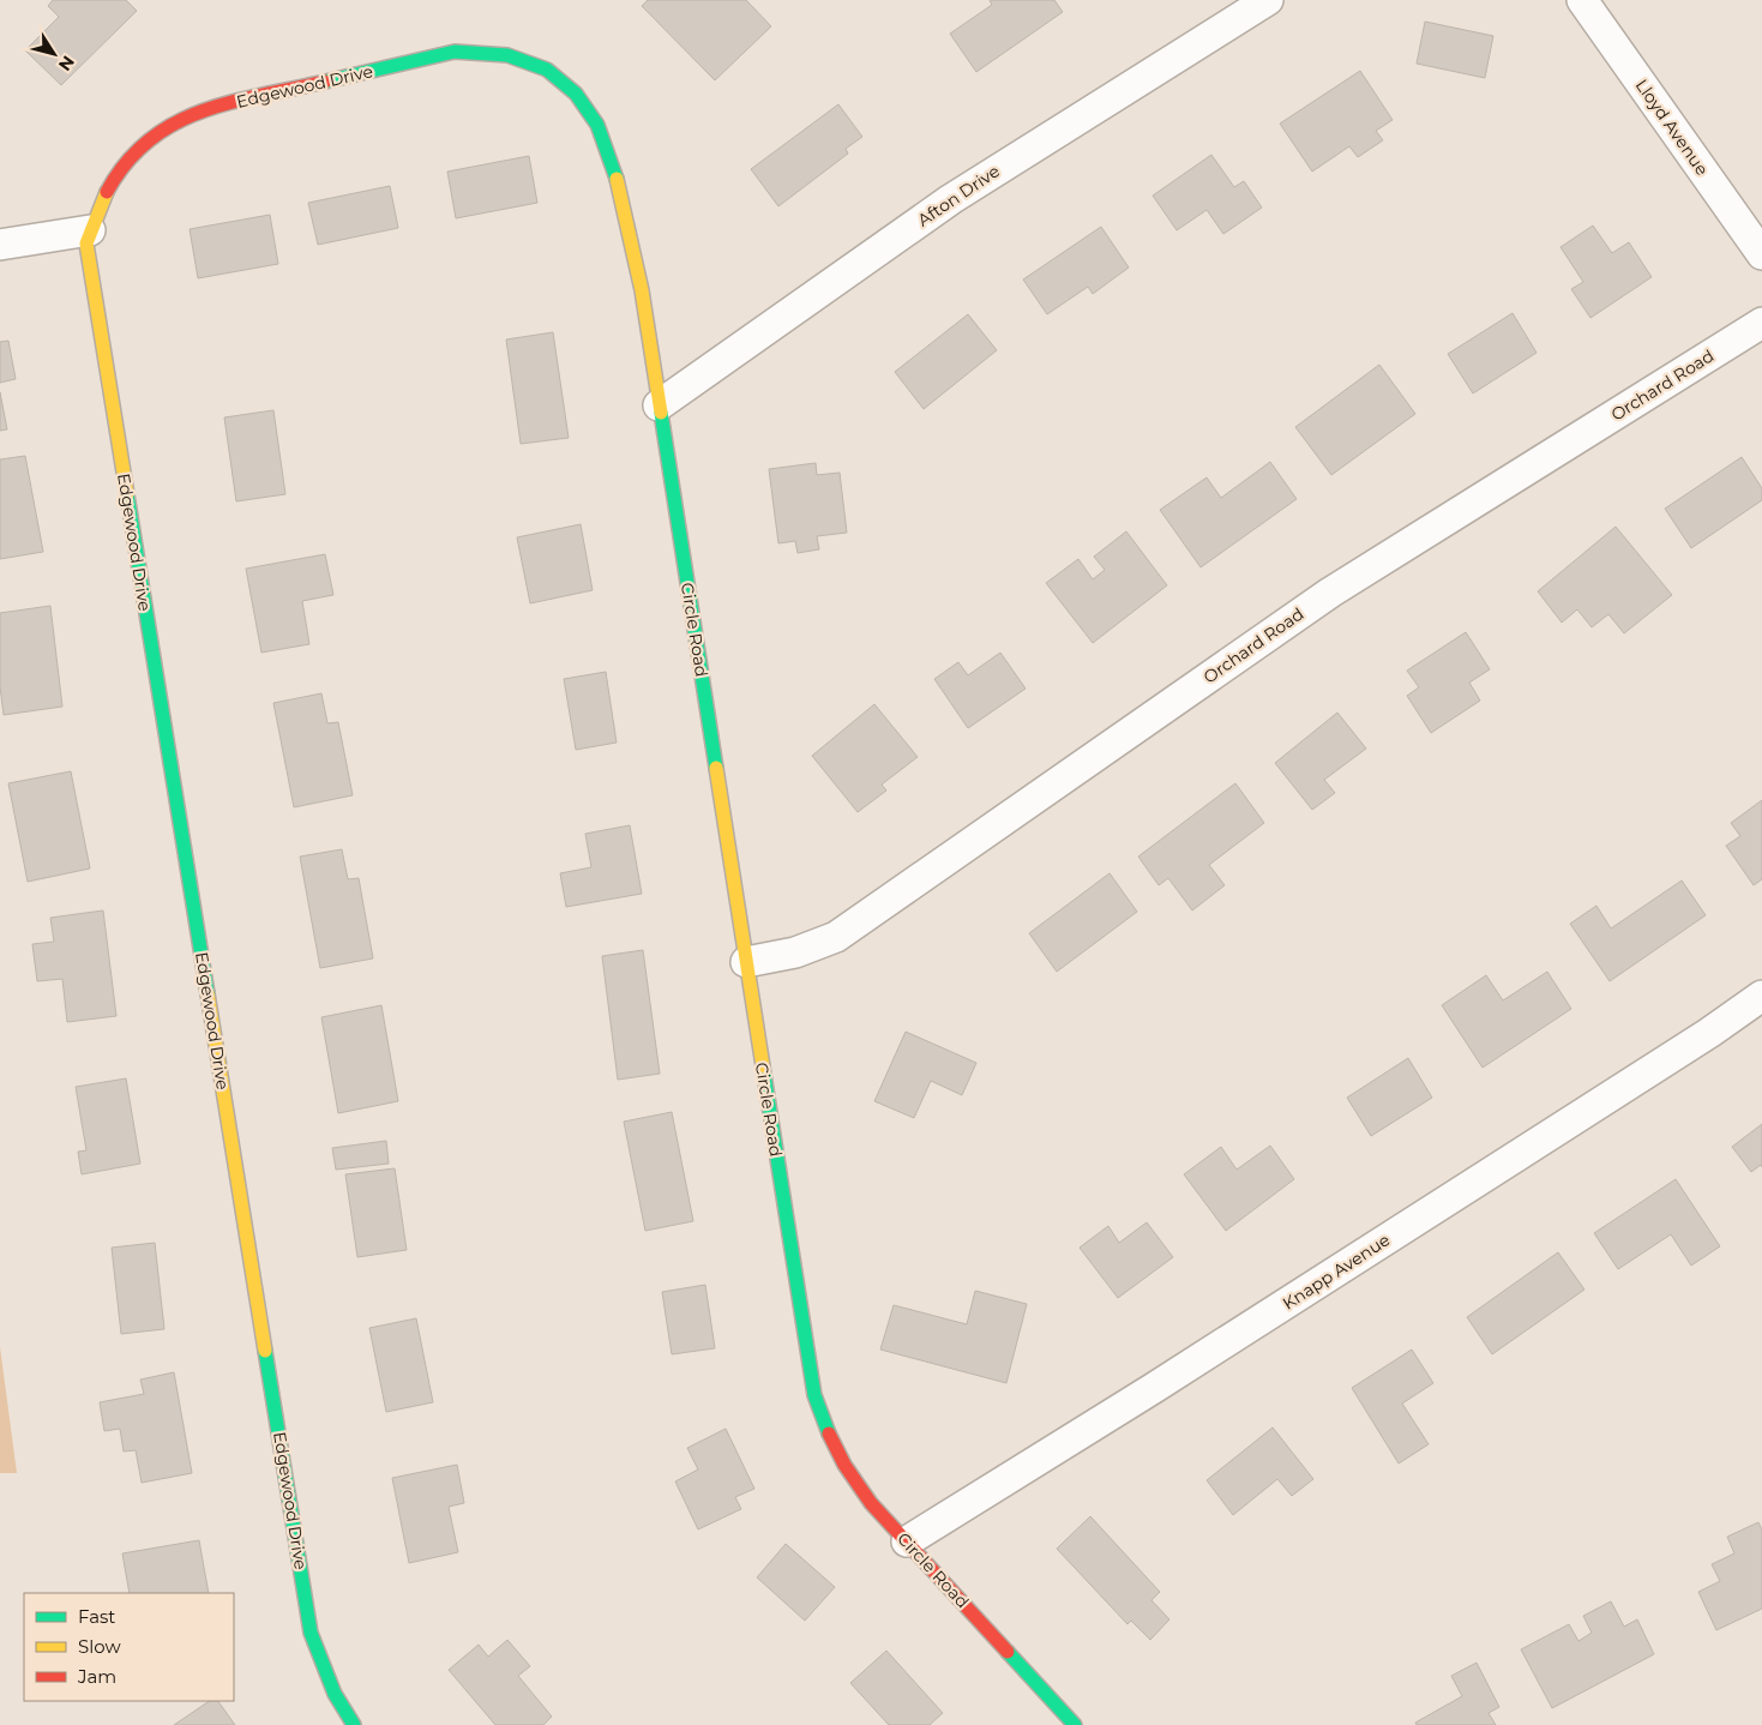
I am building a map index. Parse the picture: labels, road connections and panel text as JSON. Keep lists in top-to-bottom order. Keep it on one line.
{"streets":{"street":["Edgewood Drive","Lloyd Avenue","Afton Drive","Orchard Road","Circle Road","Knapp Avenue"]},"crossings":[["Edgewood Drive","Afton Drive"],["Edgewood Drive","Circle Road"],["Afton Drive","Circle Road"],["Orchard Road","Circle Road"],["Circle Road","Knapp Avenue"]],"legend":["Fast","Slow","Jam"],"north":"bottom right"}
